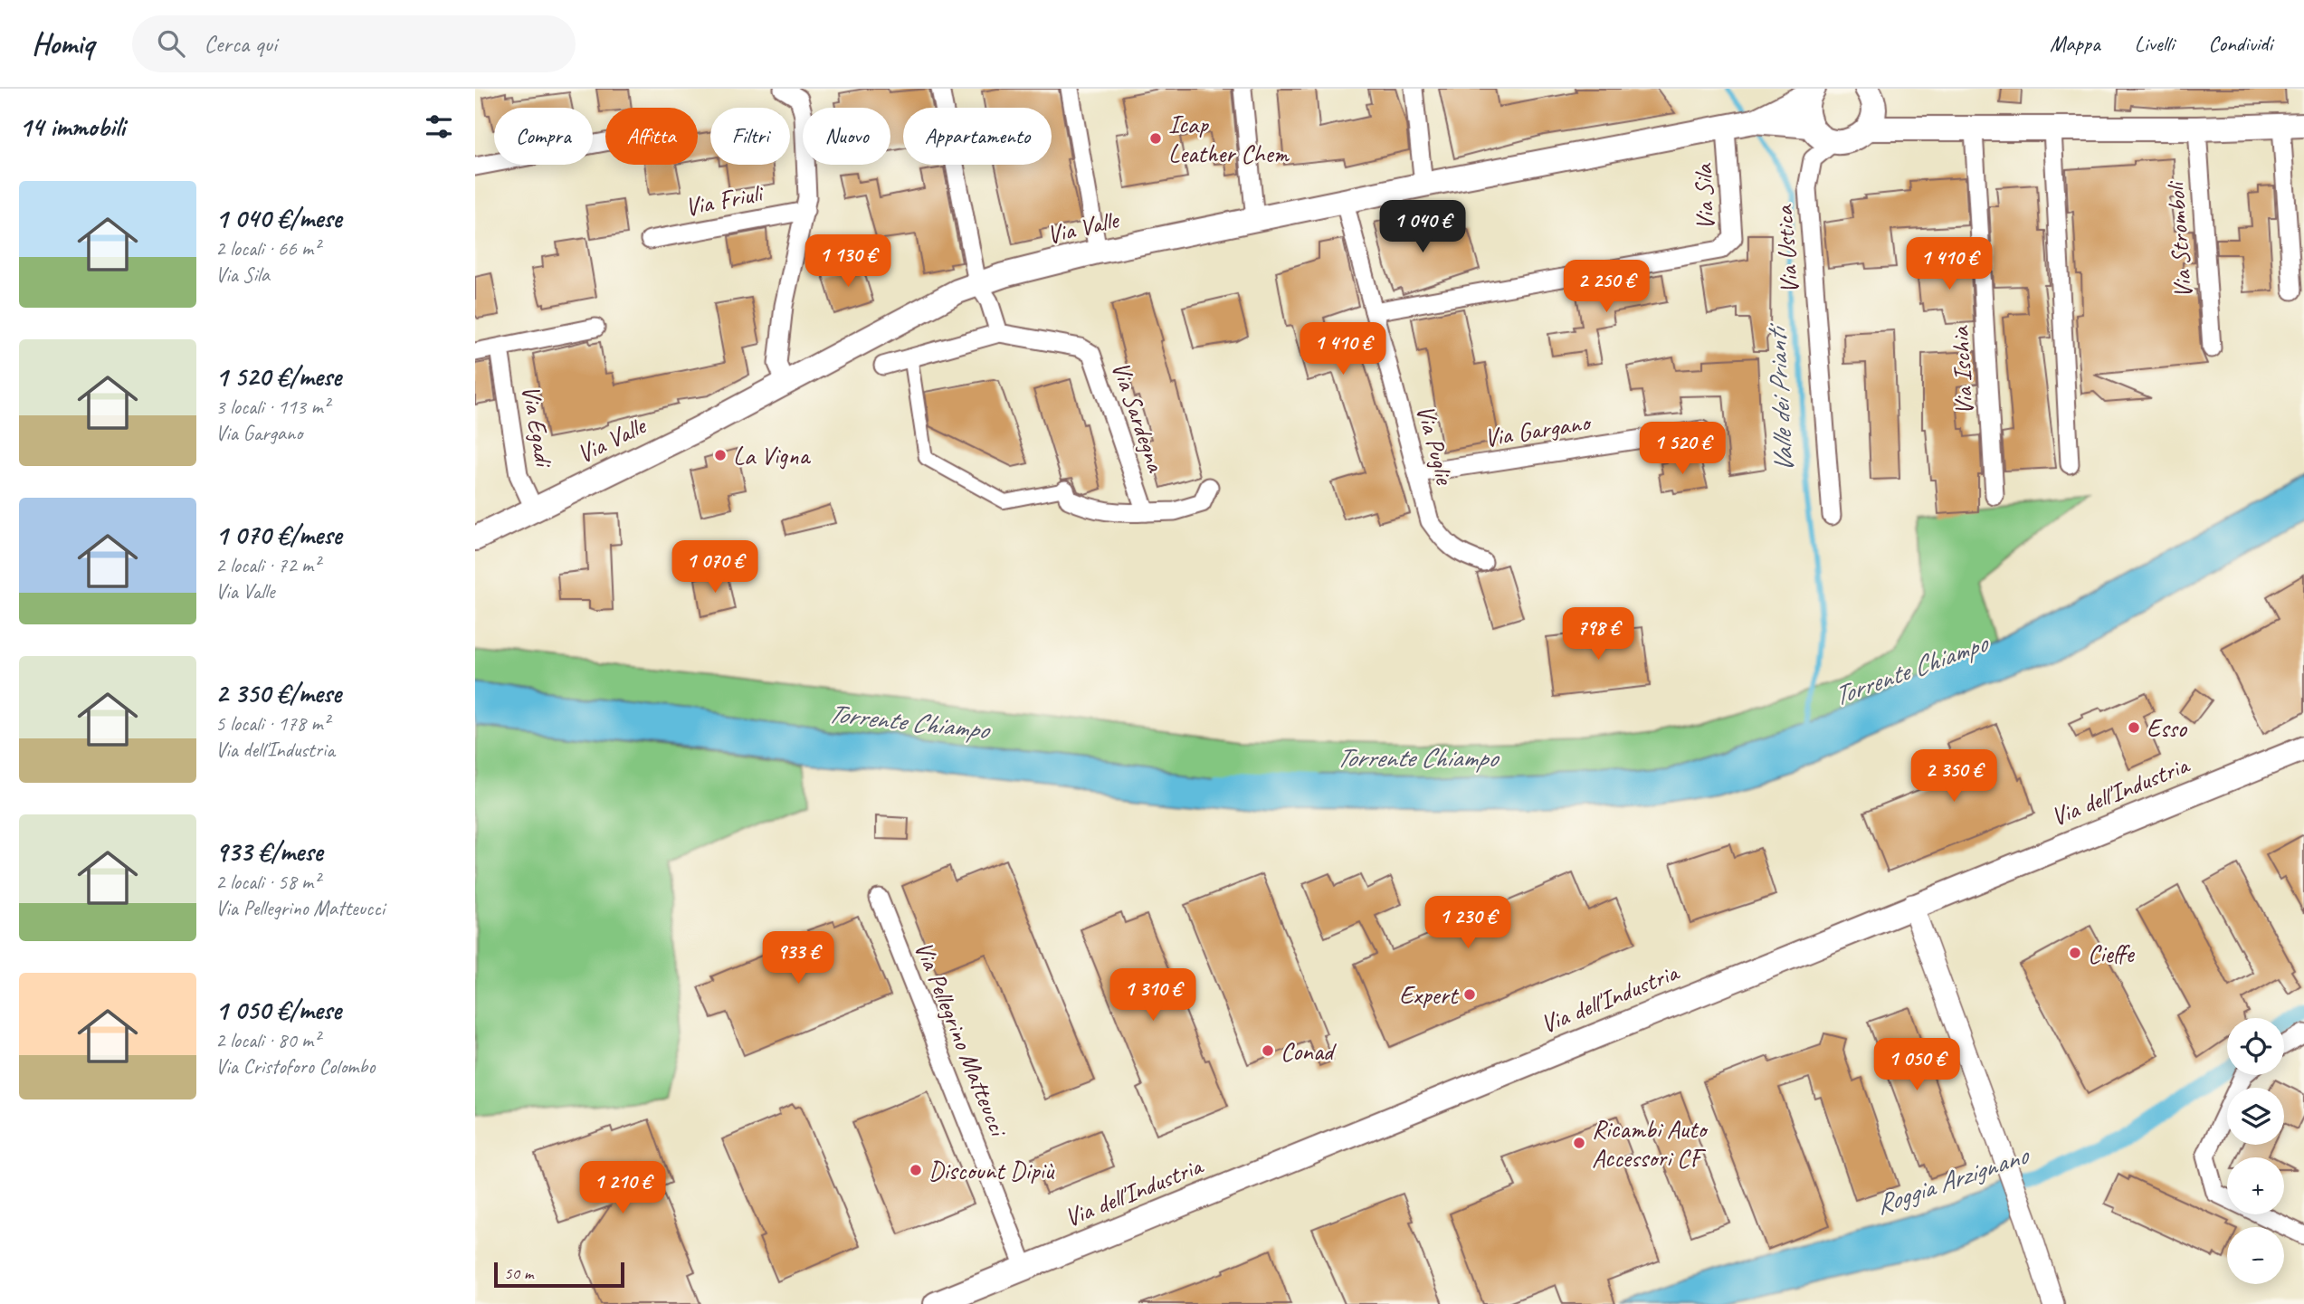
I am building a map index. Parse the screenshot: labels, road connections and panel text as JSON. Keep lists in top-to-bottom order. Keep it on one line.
{"streets":{"main road":["Via Valle","Via dell'Industria"],"street":["Via Sila","Via Friuli","Via Stromboli","Via Ustica","Via Ischia","Via Sardegna","Via Egadi","Via Gargano","Via Puglie","Via Pellegrino Matteucci"]},"crossings":[["Via Sila","Via Valle"],["Via Sila","Via Puglie"],["Via Valle","Via Egadi"],["Via Valle","Via Puglie"],["Via Gargano","Via Puglie"],["Via dell'Industria","Via Pellegrino Matteucci"]],"water":["Valle dei Prianti","Torrente Chiampo","Roggia Arzignano"],"places":["Icap Leather Chem","La Vigna","Esso","Cieffe","Expert","Conad","Ricambi Auto Accessori CF","Discount Dipiù"],"scale_bar":"50 m","page":{"header":"Homiq","search":"Cerca qui","nav":["Mappa","Livelli","Condividi"],"heading":"14 immobili","chip":["Compra","Affitta","Filtri","Nuovo","Appartamento"],"list":[{"name":"1 040 €/mese","note":"2 locali · 66 m² · Via Sila"},{"name":"1 520 €/mese","note":"3 locali · 113 m² · Via Gargano"},{"name":"1 070 €/mese","note":"2 locali · 72 m² · Via Valle"},{"name":"2 350 €/mese","note":"5 locali · 178 m² · Via dell'Industria"},{"name":"933 €/mese","note":"2 locali · 58 m² · Via Pellegrino Matteucci"},{"name":"1 050 €/mese","note":"2 locali · 80 m² · Via Cristoforo Colombo"}],"price":["1 040 €","1 130 €","1 410 €","2 250 €","1 410 €","1 520 €","1 070 €","798 €","2 350 €","1 230 €","933 €","1 310 €","1 050 €","1 210 €"],"map_buttons":["+","−"],"scale":"50 m"}}
